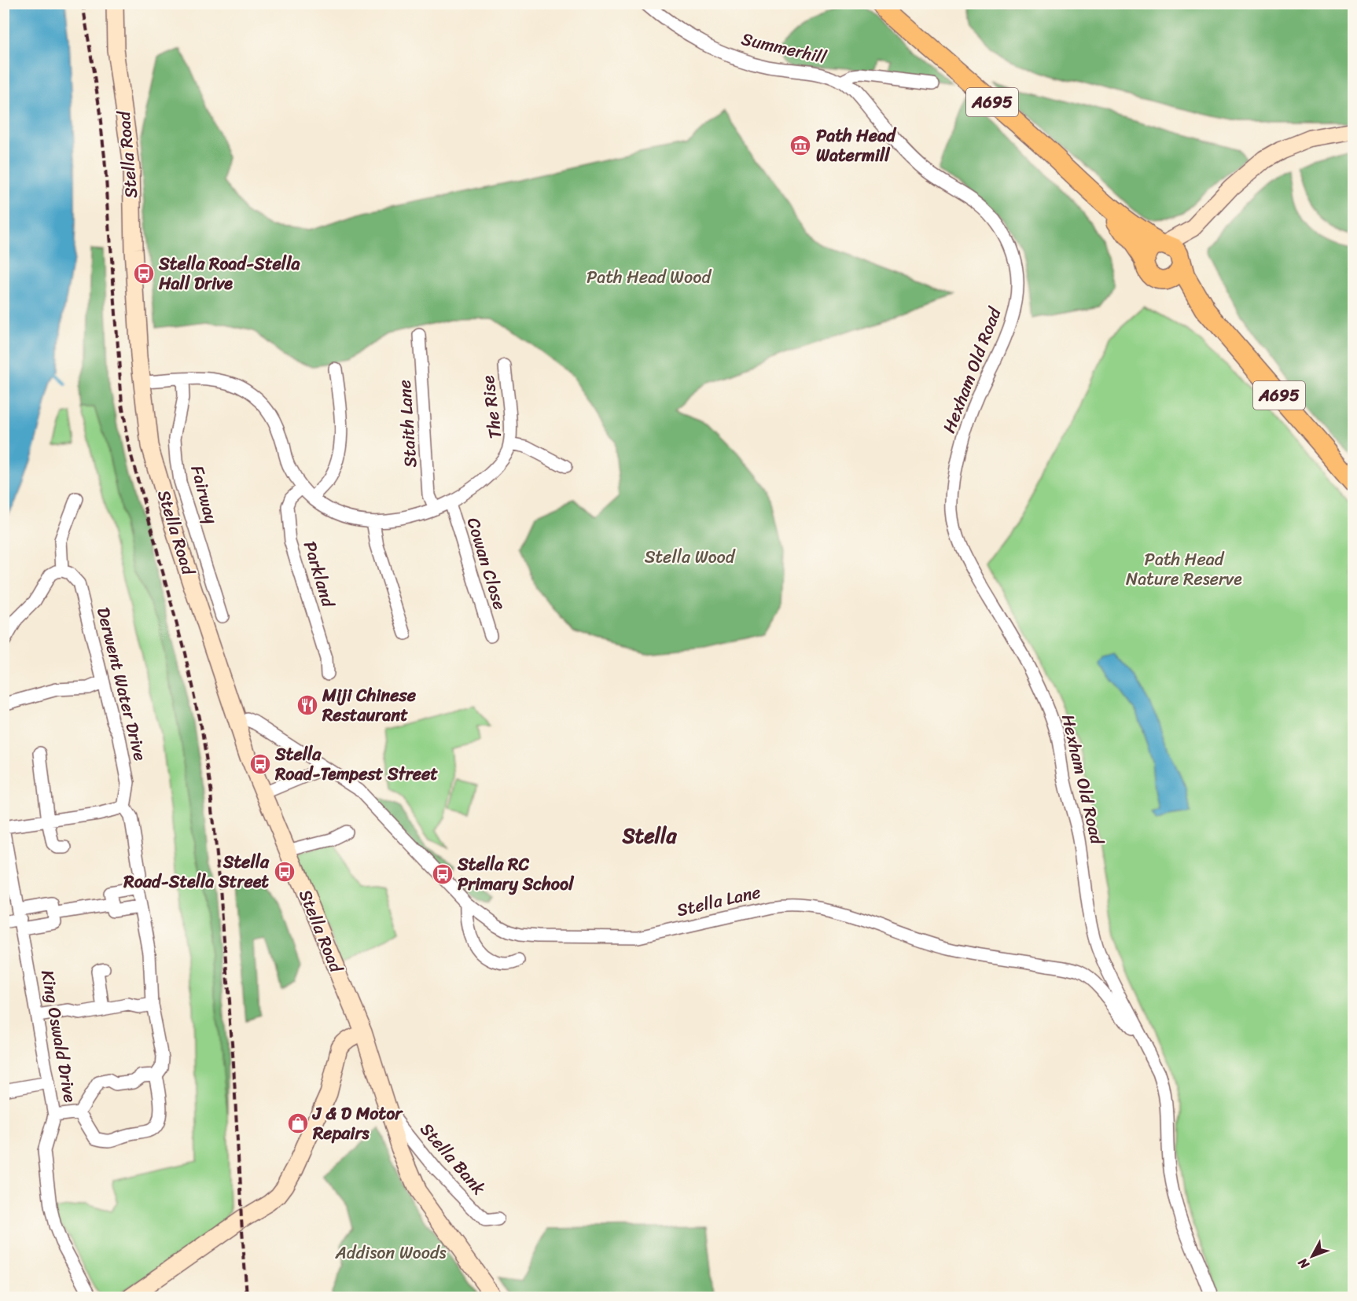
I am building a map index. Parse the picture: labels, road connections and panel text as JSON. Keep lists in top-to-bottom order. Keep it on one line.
{"streets":{"main road":["A695","Stella Road"],"street":["Summerhill","Hexham Old Road","The Rise","Staith Lane","Fairway","Cowan Close","Parkland","Derwent Water Drive","Stella Lane","King Oswald Drive","Stella Bank"]},"crossings":[["Summerhill","Hexham Old Road"],["Stella Road","Stella Lane"],["Stella Road","Stella Bank"],["Hexham Old Road","Stella Lane"]],"districts":["Stella"],"parks":["Path Head Wood","Stella Wood","Path Head Nature Reserve","Addison Woods"],"places":{"museum":["Path Head Watermill"],"bus stop":["Stella Road-Stella Hall Drive","Stella Road-Tempest Street","Stella Road-Stella Street","Stella RC Primary School"],"restaurant":["Miji Chinese Restaurant"],"shop":["J & D Motor Repairs"]},"north":"bottom left"}
